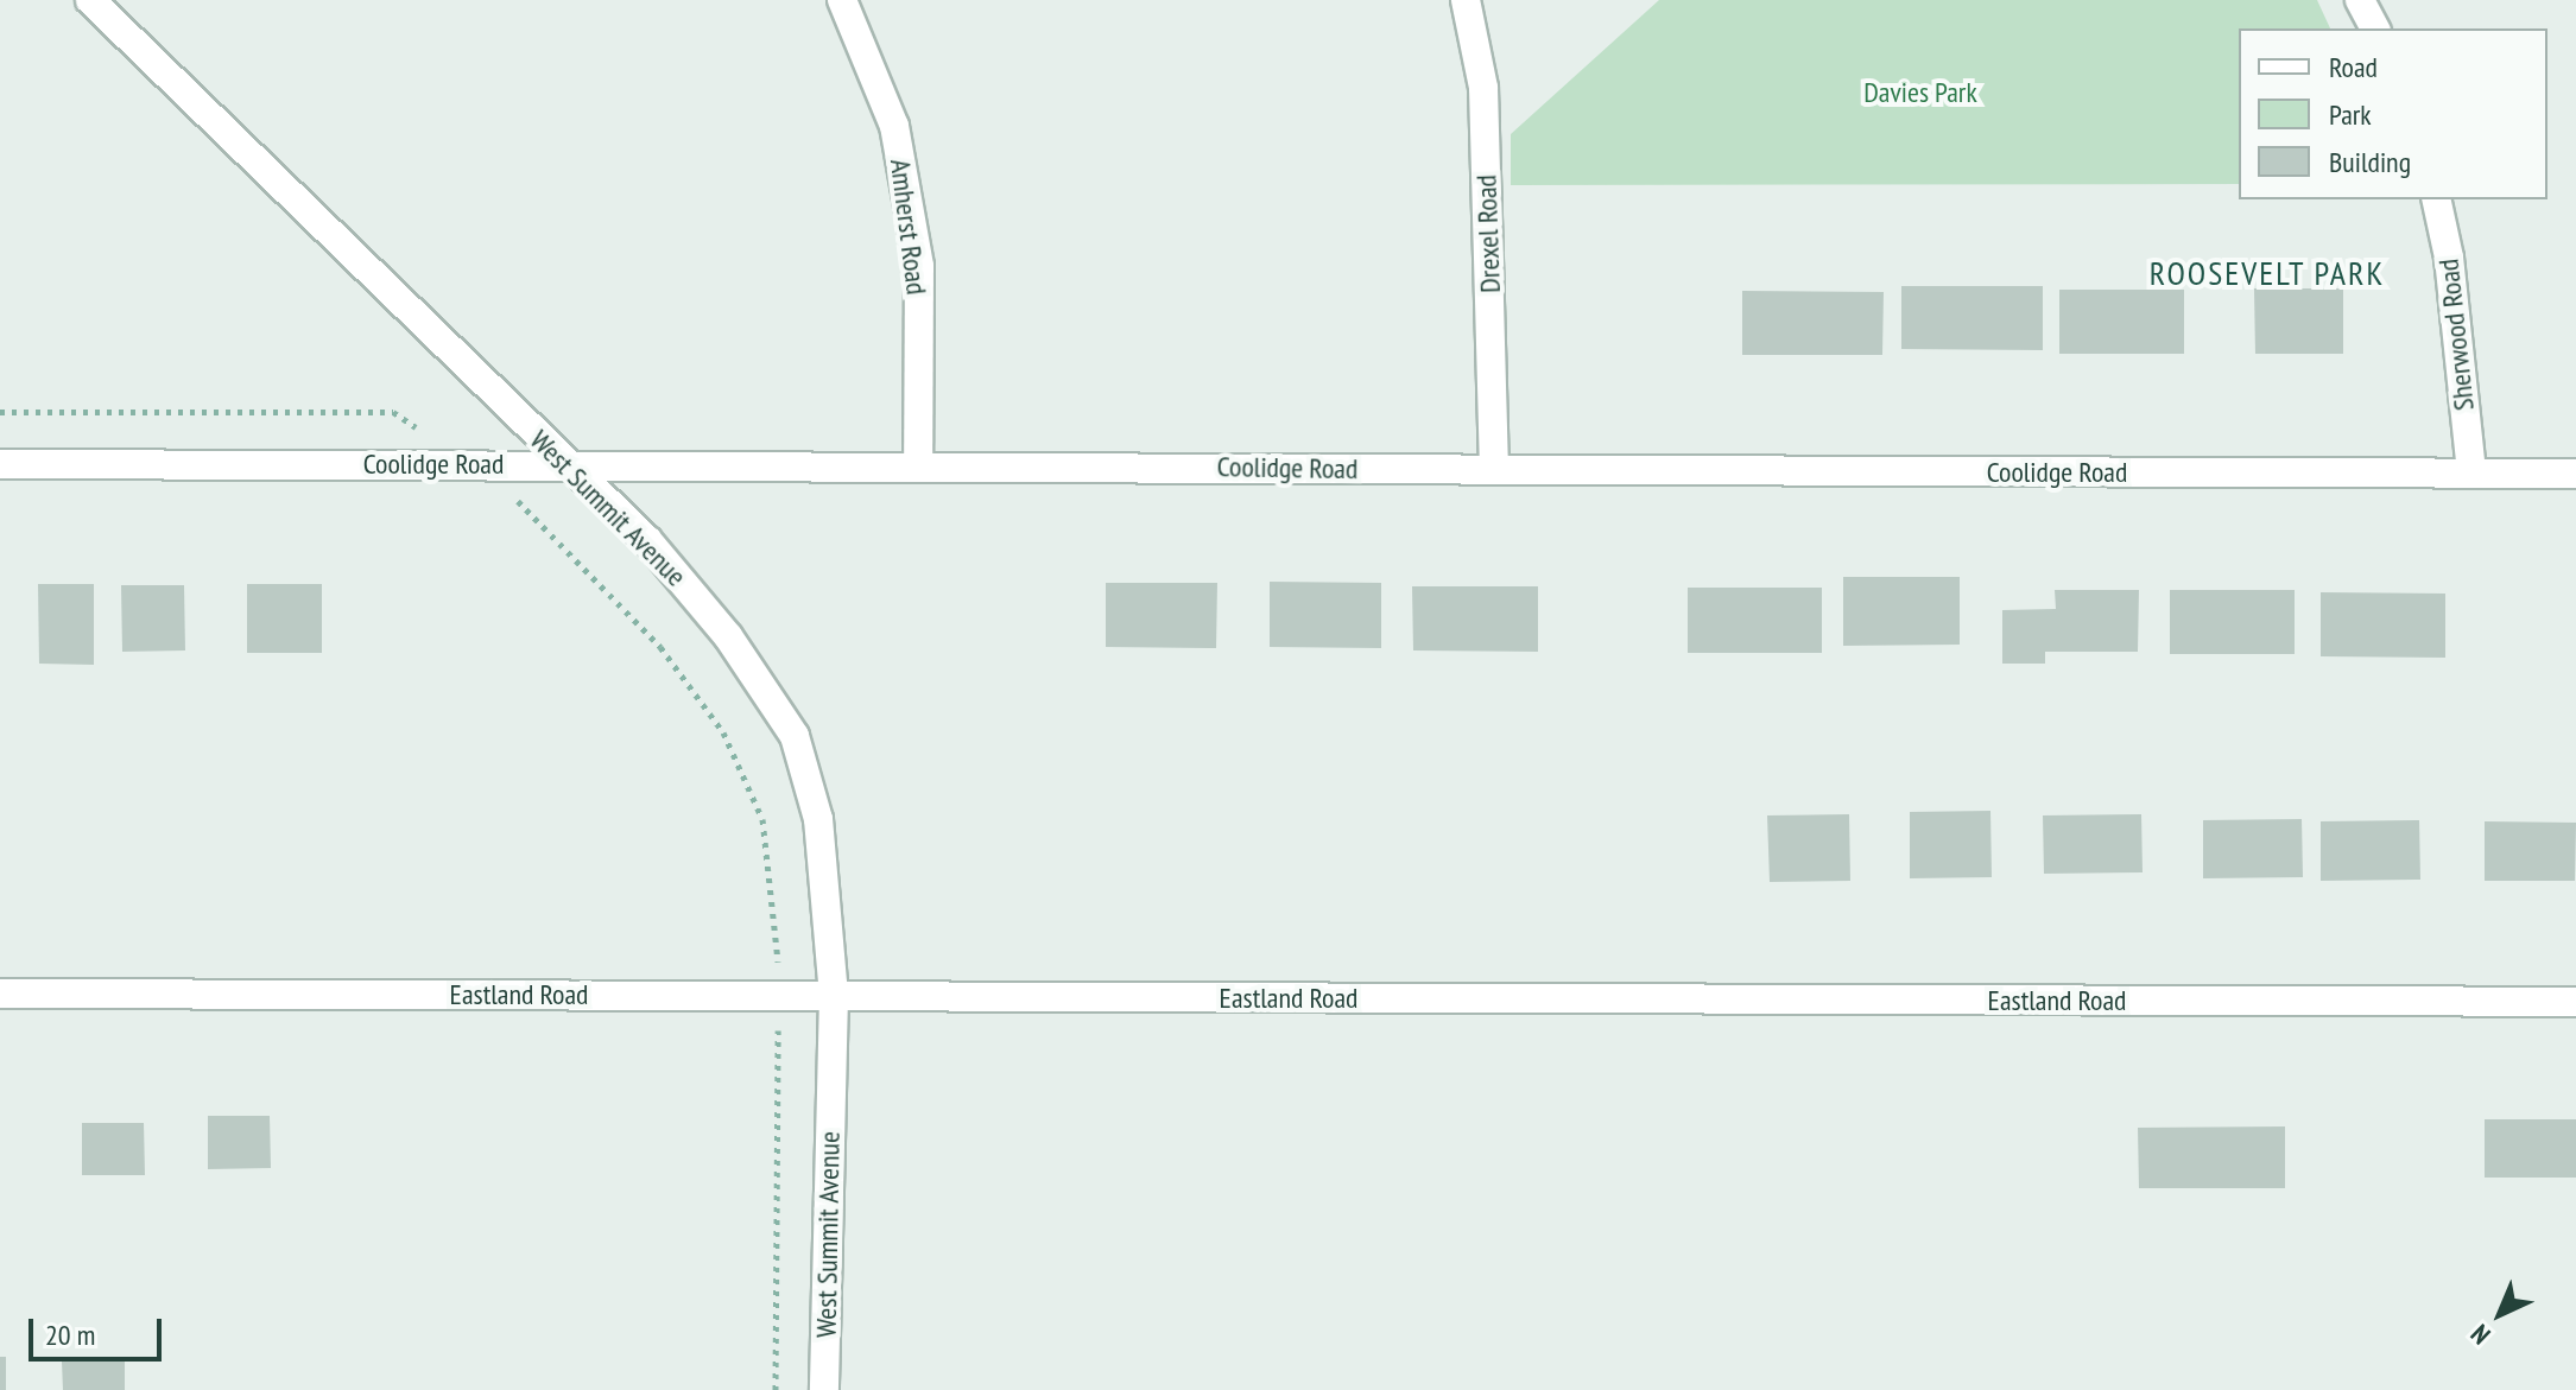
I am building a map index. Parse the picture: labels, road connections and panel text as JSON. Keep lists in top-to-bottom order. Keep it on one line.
{"streets":{"street":["Amherst Road","Drexel Road","Sherwood Road","Coolidge Road","West Summit Avenue","Eastland Road"]},"crossings":[["Amherst Road","Coolidge Road"],["Drexel Road","Coolidge Road"],["Sherwood Road","Coolidge Road"],["Coolidge Road","West Summit Avenue"],["West Summit Avenue","Eastland Road"]],"districts":["ROOSEVELT PARK"],"parks":["Davies Park"],"legend":["Road","Park","Building"],"scale_bar":"20 m","north":"bottom left"}
